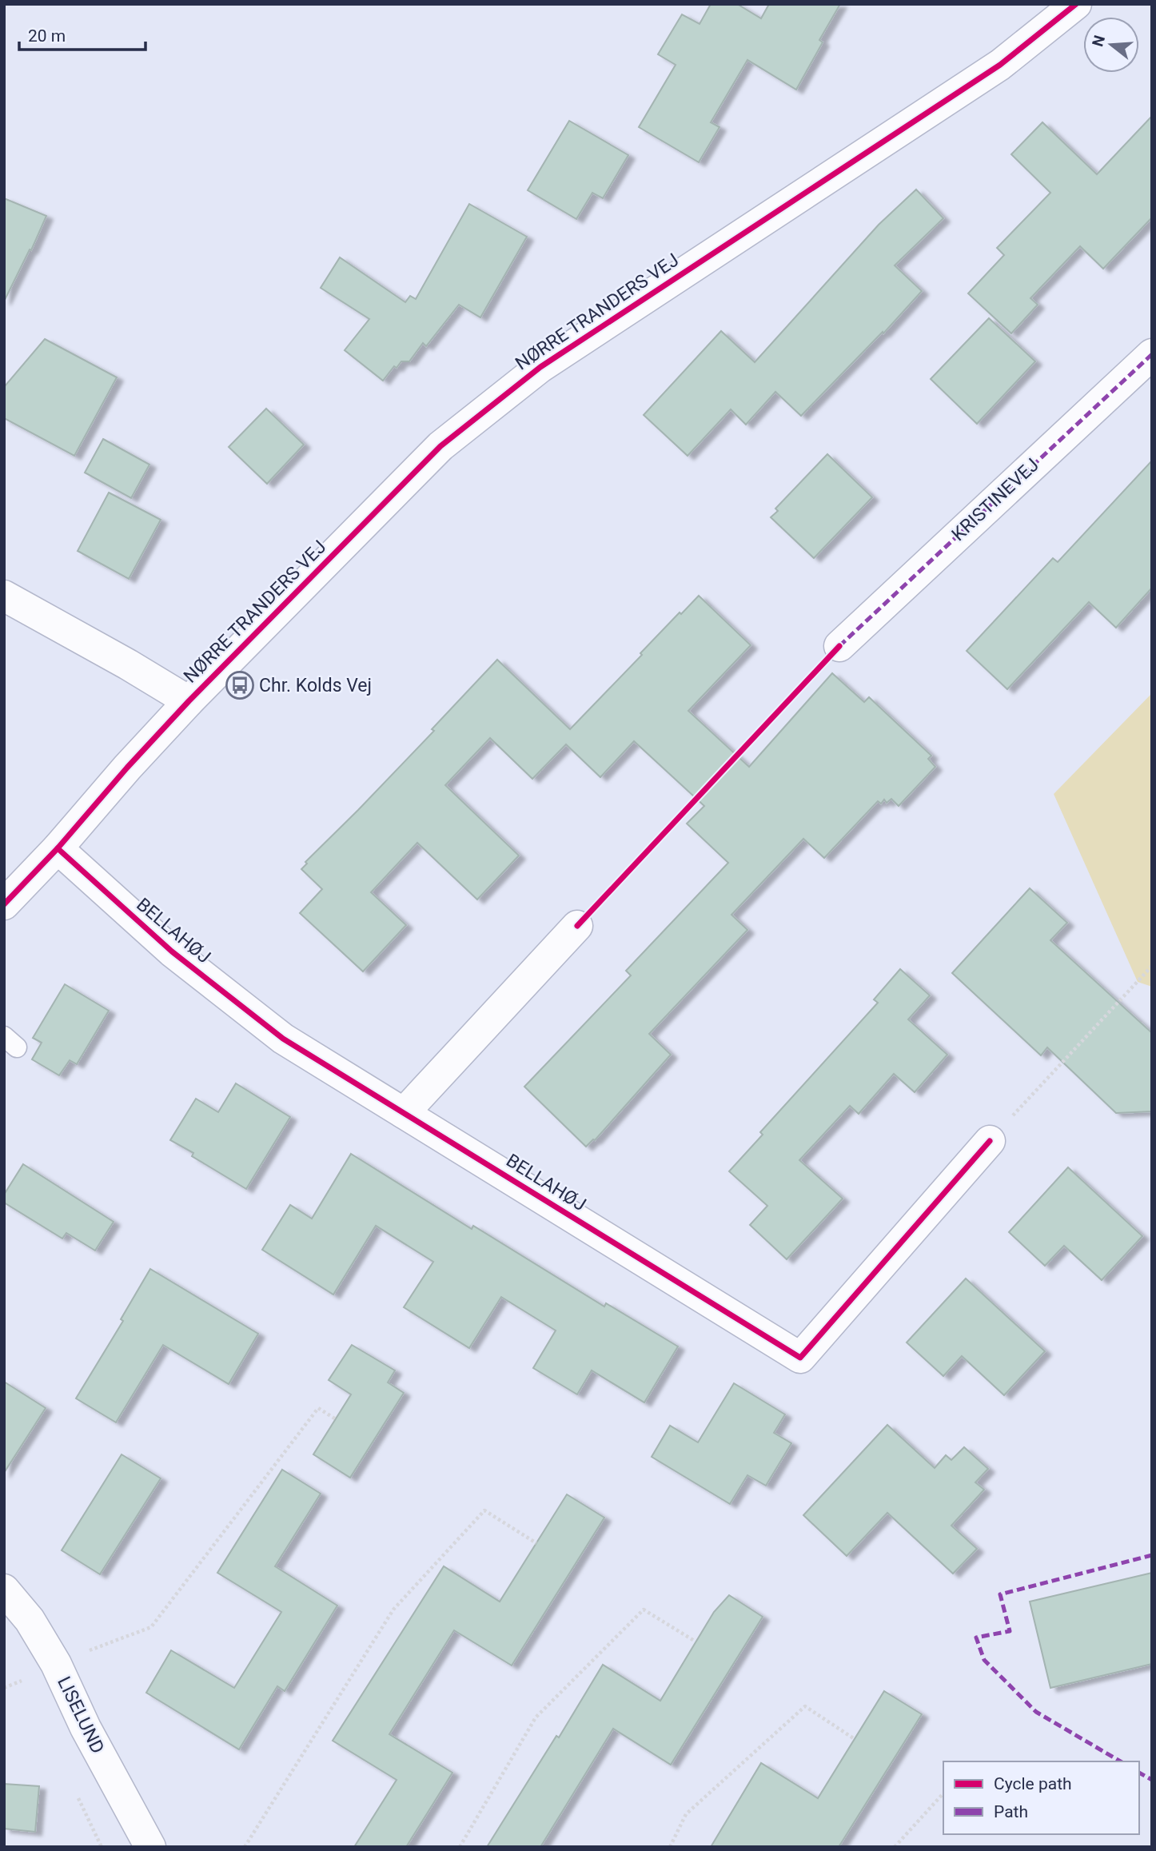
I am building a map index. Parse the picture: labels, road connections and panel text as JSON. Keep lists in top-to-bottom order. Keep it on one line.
{"streets":{"street":["NØRRE TRANDERS VEJ","KRISTINEVEJ","BELLAHØJ","LISELUND"]},"crossings":[["NØRRE TRANDERS VEJ","BELLAHØJ"]],"places":{"bus stop":["Chr. Kolds Vej"]},"legend":["Cycle path","Path"],"scale_bar":"20 m","north":"left"}
